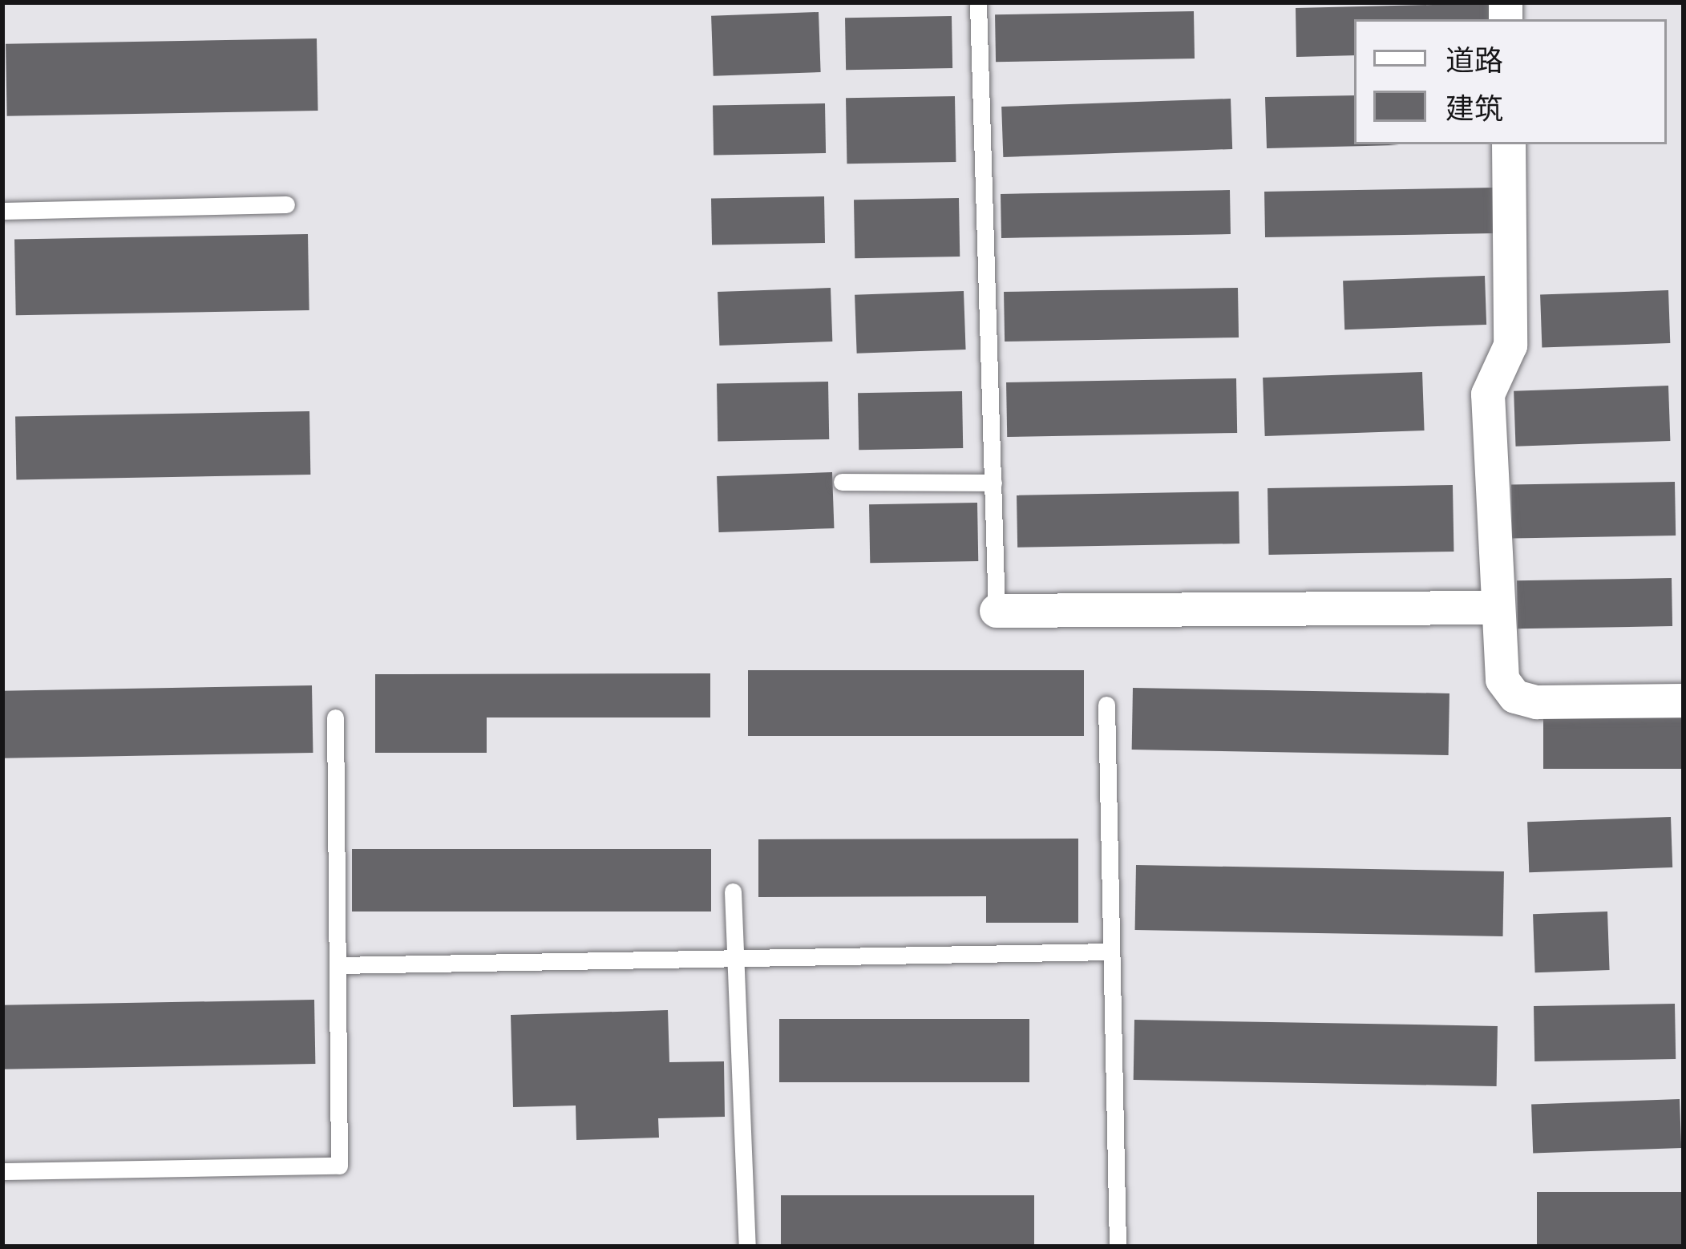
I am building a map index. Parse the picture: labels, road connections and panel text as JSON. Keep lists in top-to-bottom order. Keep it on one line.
{"legend":["道路","建筑"]}
